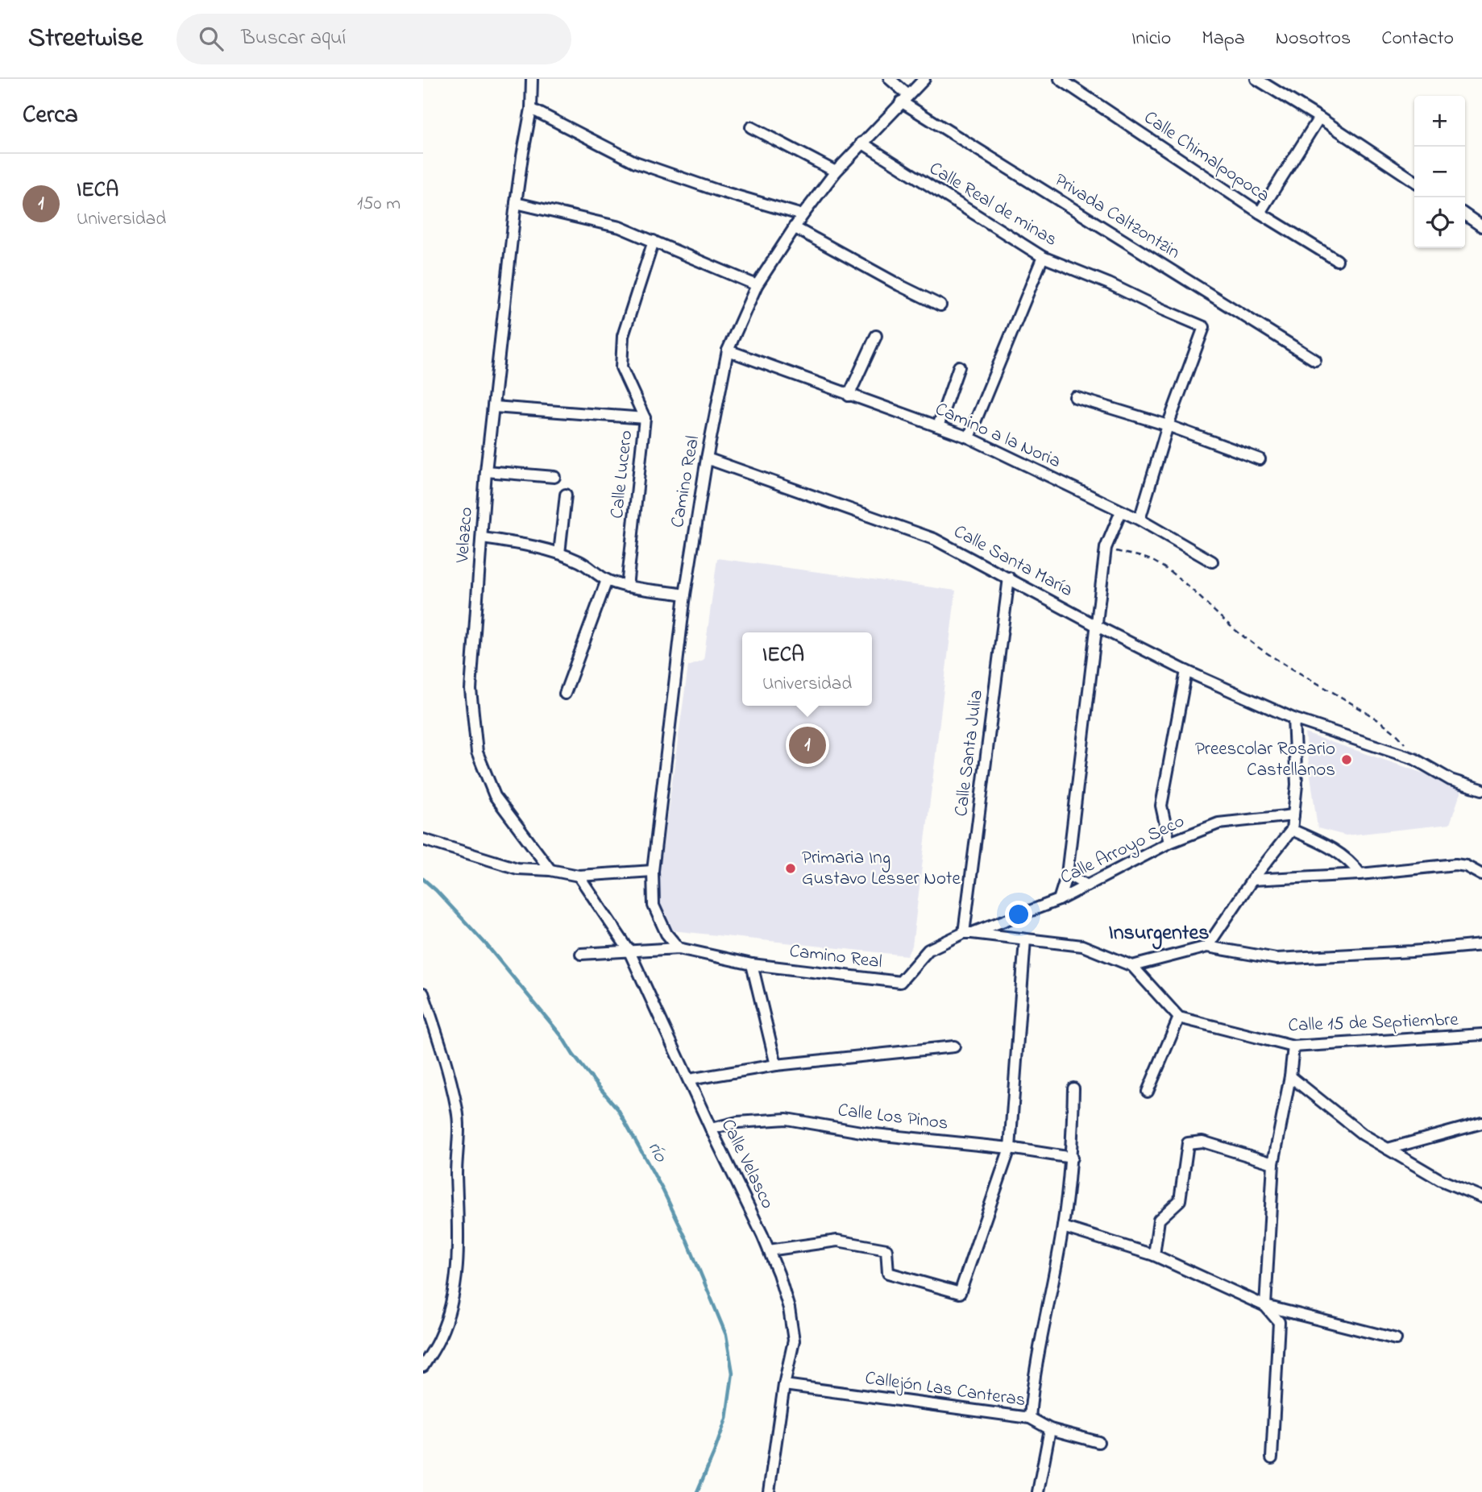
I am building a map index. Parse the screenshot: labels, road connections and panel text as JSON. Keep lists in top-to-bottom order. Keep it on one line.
{"streets":{"street":["Calle Chimalpopoca","Calle Real de minas","Privada Caltzontzin","Camino a la Noria","Calle Lucero","Camino Real","Velazco","Calle Santa María","Calle Santa Julia","Calle Arroyo Seco","Calle 15 de Septiembre","Calle Los Pinos","Calle Velasco","Callejón Las Canteras"]},"crossings":[["Calle Real de minas","Camino Real"],["Privada Caltzontzin","Camino Real"],["Camino a la Noria","Camino Real"],["Camino Real","Calle Santa María"],["Camino Real","Calle Santa Julia"],["Camino Real","Calle Arroyo Seco"],["Camino Real","Calle Velasco"],["Calle Santa María","Calle Santa Julia"],["Calle Santa Julia","Calle Arroyo Seco"],["Calle Los Pinos","Calle Velasco"],["Calle Velasco","Callejón Las Canteras"]],"districts":["Insurgentes"],"water":["río"],"places":["Preescolar Rosario Castellanos","Primaria Ing Gustavo Lesser Note"],"page":{"header":"Streetwise","search":"Buscar aquí","nav":["Inicio","Mapa","Nosotros","Contacto"],"heading":"Cerca","map_buttons":["+","−"],"list":[{"mark":"1","name":"IECA","note":"Universidad","value":"150 m"}],"popup":["IECA","Universidad"],"pins":"1"}}
